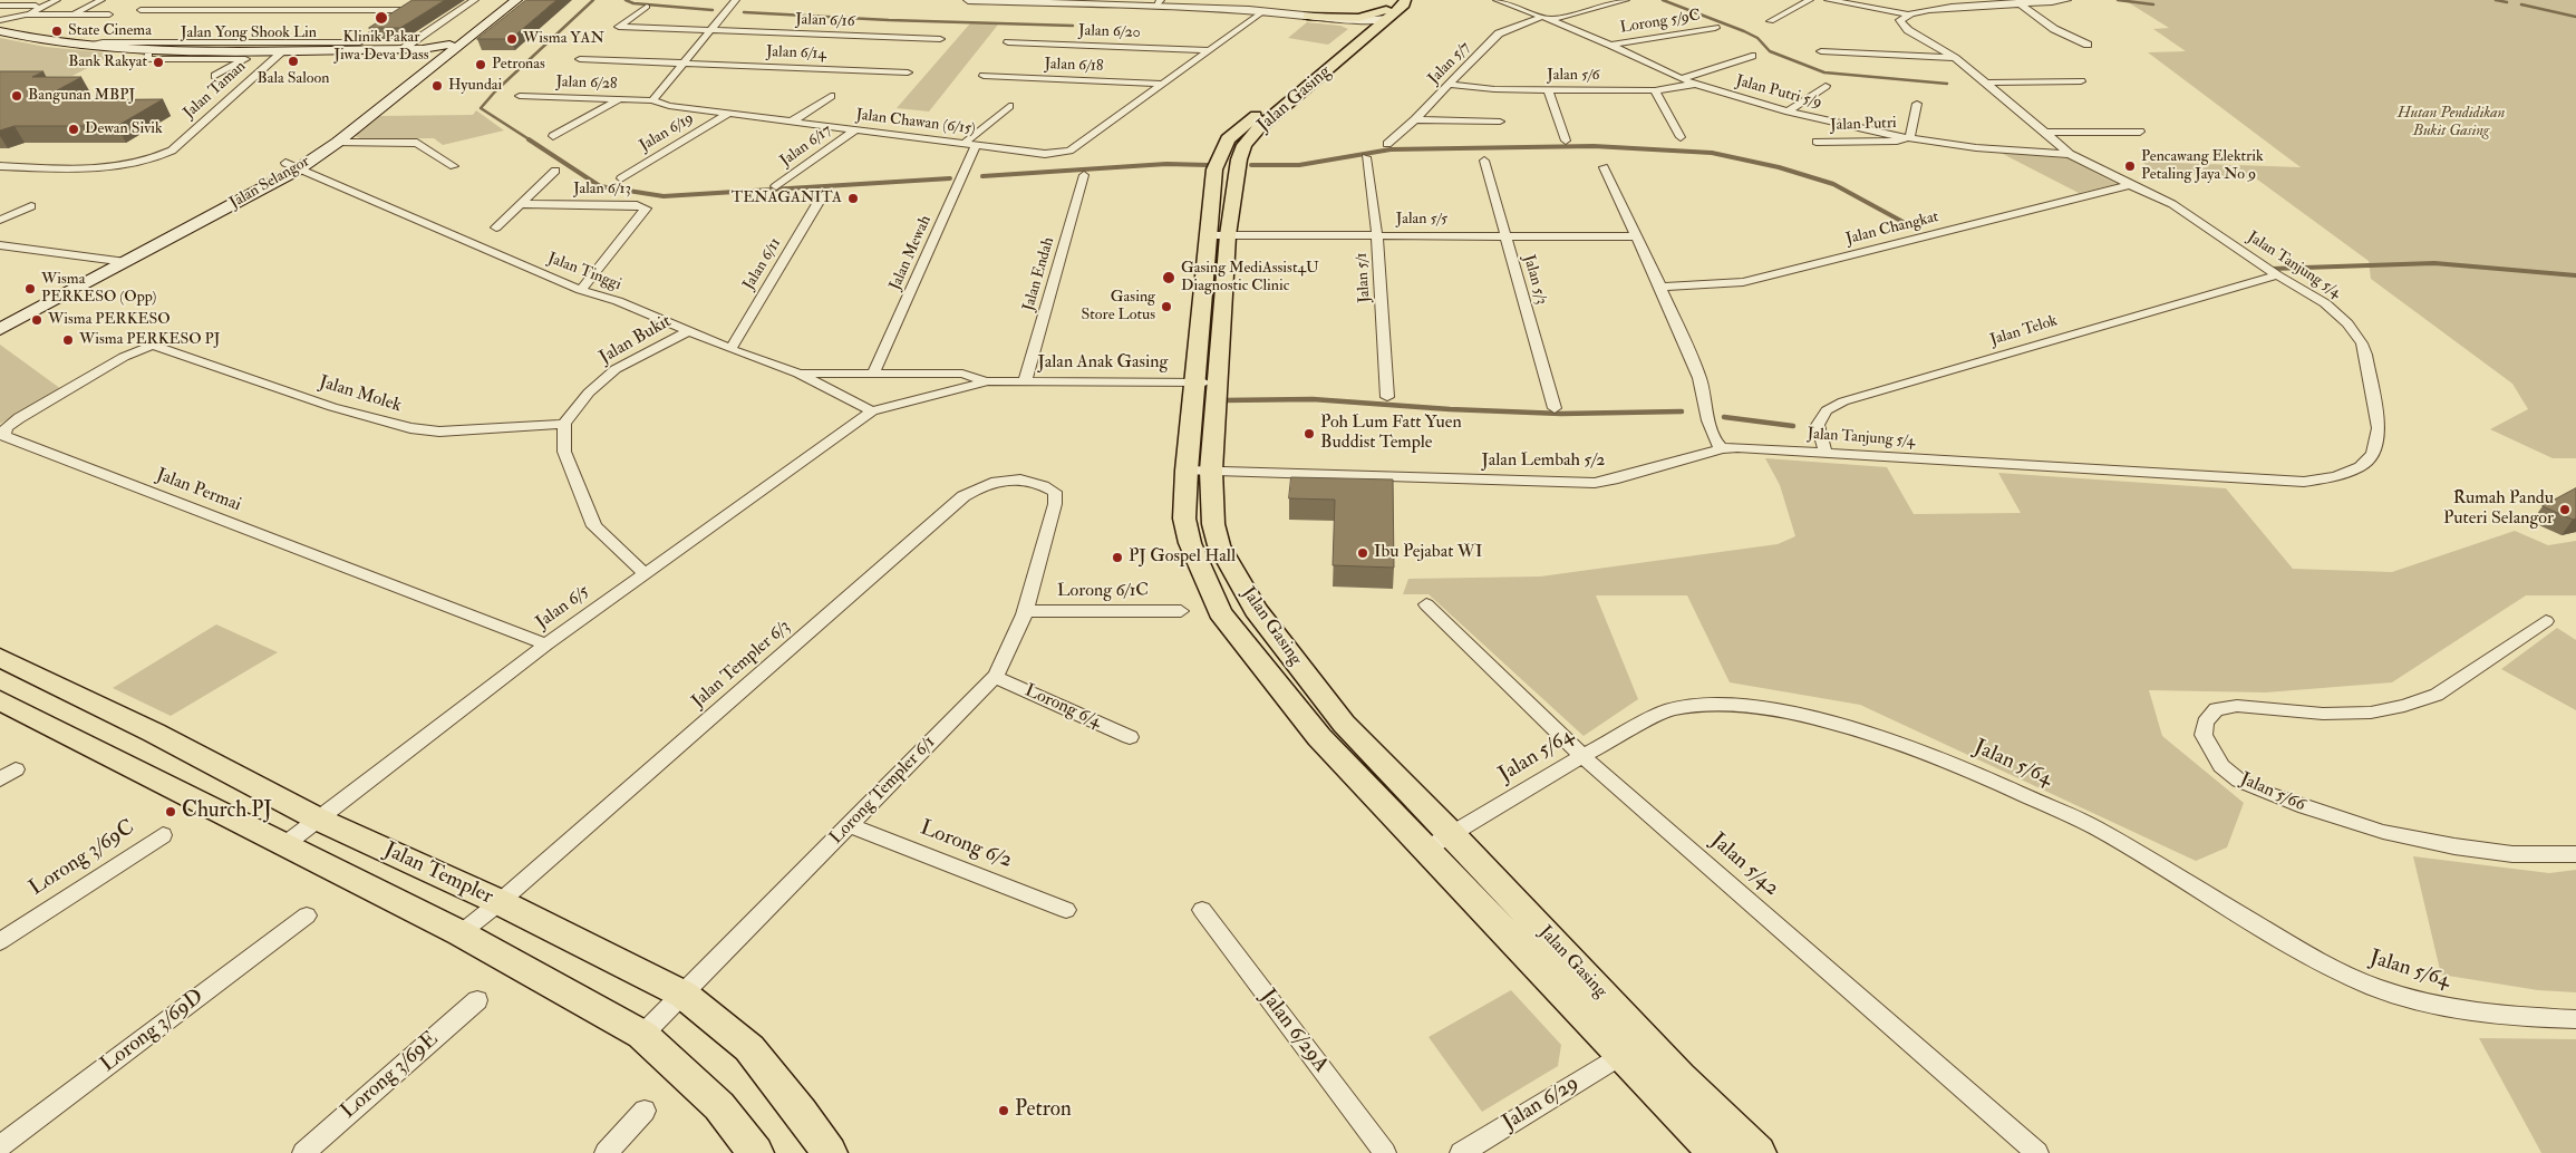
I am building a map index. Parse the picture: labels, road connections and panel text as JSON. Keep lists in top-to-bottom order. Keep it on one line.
{"streets":{"main road":["Jalan Yong Shook Lin","Jalan Gasing","Jalan Selangor","Jalan Templer"],"street":["Jalan 6/16","Lorong 5/9C","Jalan 6/20","Jalan 6/14","Jalan 5/7","Jalan 6/18","Jalan 5/6","Jalan 6/28","Jalan Taman","Jalan Putri 5/9","Jalan Chawan (6/15)","Jalan Putri","Jalan 6/19","Jalan 6/17","Jalan 6/13","Jalan 5/5","Jalan Changkat","Jalan Mewah","Jalan 6/11","Jalan Tanjung 5/4","Jalan Tinggi","Jalan Endah","Jalan 5/1","Jalan 5/3","Jalan Telok","Jalan Bukit","Jalan Anak Gasing","Jalan Molek","Jalan Lembah 5/2","Jalan Permai","Lorong 6/1C","Jalan 6/5","Jalan Templer 6/3","Lorong 6/4","Jalan 5/64","Lorong Templer 6/1","Jalan 5/66","Lorong 6/2","Lorong 3/69C","Jalan 5/42","Lorong 3/69D","Jalan 6/29A","Lorong 3/69E","Jalan 6/29"]},"crossings":[["Lorong 5/9C","Jalan Putri 5/9"],["Jalan 6/20","Jalan Chawan (6/15)"],["Jalan Yong Shook Lin","Jalan Taman"],["Jalan Yong Shook Lin","Jalan Selangor"],["Jalan 5/7","Jalan 5/6"],["Jalan 5/7","Jalan Putri 5/9"],["Jalan 6/18","Jalan Chawan (6/15)"],["Jalan 5/6","Jalan Putri 5/9"],["Jalan 6/28","Jalan Chawan (6/15)"],["Jalan Putri 5/9","Jalan Putri"],["Jalan Putri 5/9","Jalan Tanjung 5/4"],["Jalan Gasing","Jalan 5/5"],["Jalan Gasing","Jalan Anak Gasing"],["Jalan Gasing","Jalan Lembah 5/2"],["Jalan Gasing","Jalan 5/64"],["Jalan Gasing","Jalan 6/29"],["Jalan Chawan (6/15)","Jalan 6/19"],["Jalan Chawan (6/15)","Jalan 6/17"],["Jalan Chawan (6/15)","Jalan Mewah"],["Jalan Selangor","Jalan Tinggi"],["Jalan 6/13","Jalan Tinggi"],["Jalan 5/5","Jalan 5/1"],["Jalan 5/5","Jalan 5/3"],["Jalan Changkat","Jalan Tanjung 5/4"],["Jalan Mewah","Jalan Anak Gasing"],["Jalan 6/11","Jalan Tinggi"],["Jalan Tanjung 5/4","Jalan Telok"],["Jalan Tanjung 5/4","Jalan Lembah 5/2"],["Jalan Tinggi","Jalan Bukit"],["Jalan Tinggi","Jalan Anak Gasing"],["Jalan Tinggi","Jalan 6/5"],["Jalan Endah","Jalan Anak Gasing"],["Jalan Bukit","Jalan Molek"],["Jalan Anak Gasing","Jalan 6/5"],["Jalan Molek","Jalan Permai"],["Jalan Permai","Jalan 6/5"],["Lorong 6/1C","Lorong Templer 6/1"],["Jalan 6/5","Jalan Templer"],["Jalan Templer 6/3","Lorong Templer 6/1"],["Jalan Templer 6/3","Jalan Templer"],["Lorong 6/4","Lorong Templer 6/1"],["Jalan 5/64","Jalan 5/42"],["Lorong Templer 6/1","Lorong 6/2"],["Lorong Templer 6/1","Jalan Templer"]],"parks":["Hutan Pendidikan Bukit Gasing"],"places":["Klinik Pakar Jiwa Deva Dass","State Cinema","Wisma YAN","Bala Saloon","Bank Rakyat","Petronas","Hyundai","Bangunan MBPJ","Dewan Sivik","Pencawang Elektrik Petaling Jaya No 9","TENAGANITA","Gasing MediAssist4U Diagnostic Clinic","Wisma PERKESO (Opp)","Gasing Store Lotus","Wisma PERKESO","Wisma PERKESO PJ","Poh Lum Fatt Yuen Buddist Temple","Rumah Pandu Puteri Selangor","Ibu Pejabat WI","PJ Gospel Hall","Church PJ","Petron"]}
